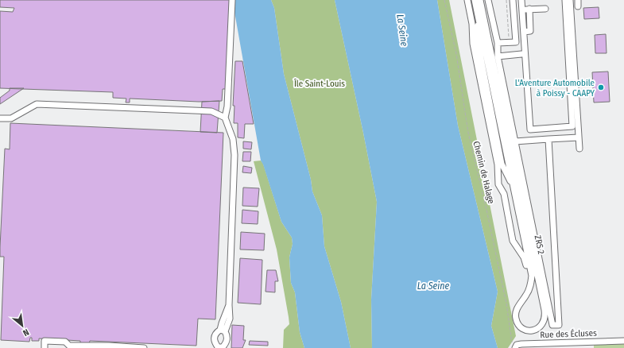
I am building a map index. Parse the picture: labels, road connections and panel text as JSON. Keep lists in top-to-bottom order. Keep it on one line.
{"streets":{"street":["ZRS 2","Rue des Écluses"],"path":["Chemin de Halage"]},"crossings":[["Chemin de Halage","Rue des Écluses"]],"water":["La Seine"],"parks":["Île Saint-Louis"],"places":["L'Aventure Automobile à Poissy - CAAPY"],"north":"bottom right"}
